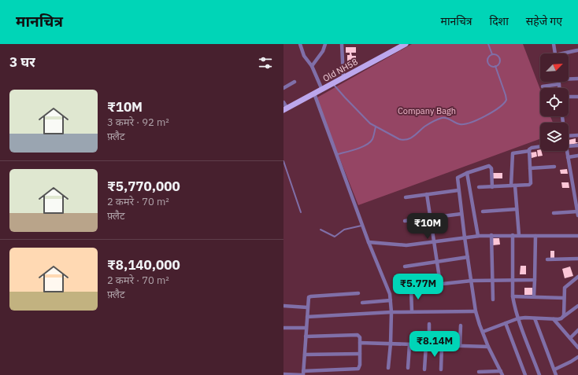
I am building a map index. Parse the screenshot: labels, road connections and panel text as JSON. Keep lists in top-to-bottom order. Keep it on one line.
{"streets":{"main road":["Old NH58"]},"parks":["Company Bagh"],"north":"top right","page":{"header":"मानचित्र","nav":["मानचित्र","दिशा","सहेजे गए"],"heading":"3 घर","list":[{"name":"₹10M","note":"3 कमरे · 92 m² · फ़्लैट"},{"name":"₹5,770,000","note":"2 कमरे · 70 m² · फ़्लैट"},{"name":"₹8,140,000","note":"2 कमरे · 70 m² · फ़्लैट"}],"price":["₹10M","₹5.77M","₹8.14M"]}}
